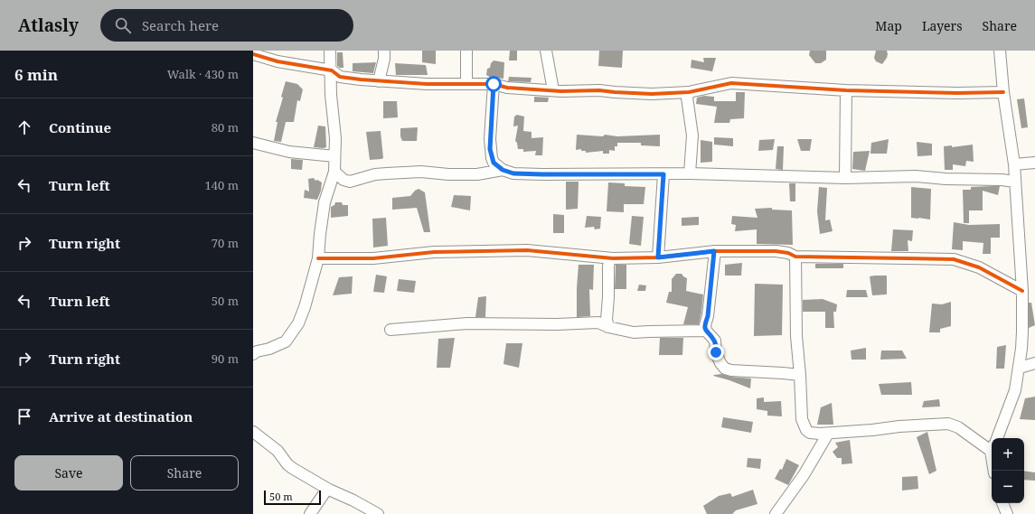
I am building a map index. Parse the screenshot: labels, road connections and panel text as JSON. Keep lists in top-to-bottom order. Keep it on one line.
{"scale_bar":"50 m","page":{"header":"Atlasly","search":"Search here","nav":["Map","Layers","Share"],"heading":["6 min","Walk · 430 m"],"list":[["Continue","80 m"],["Turn left","140 m"],["Turn right","70 m"],["Turn left","50 m"],["Turn right","90 m"],"Arrive at destination"],"map_buttons":["+","−"],"buttons":["Save","Share"],"scale":"50 m"}}
